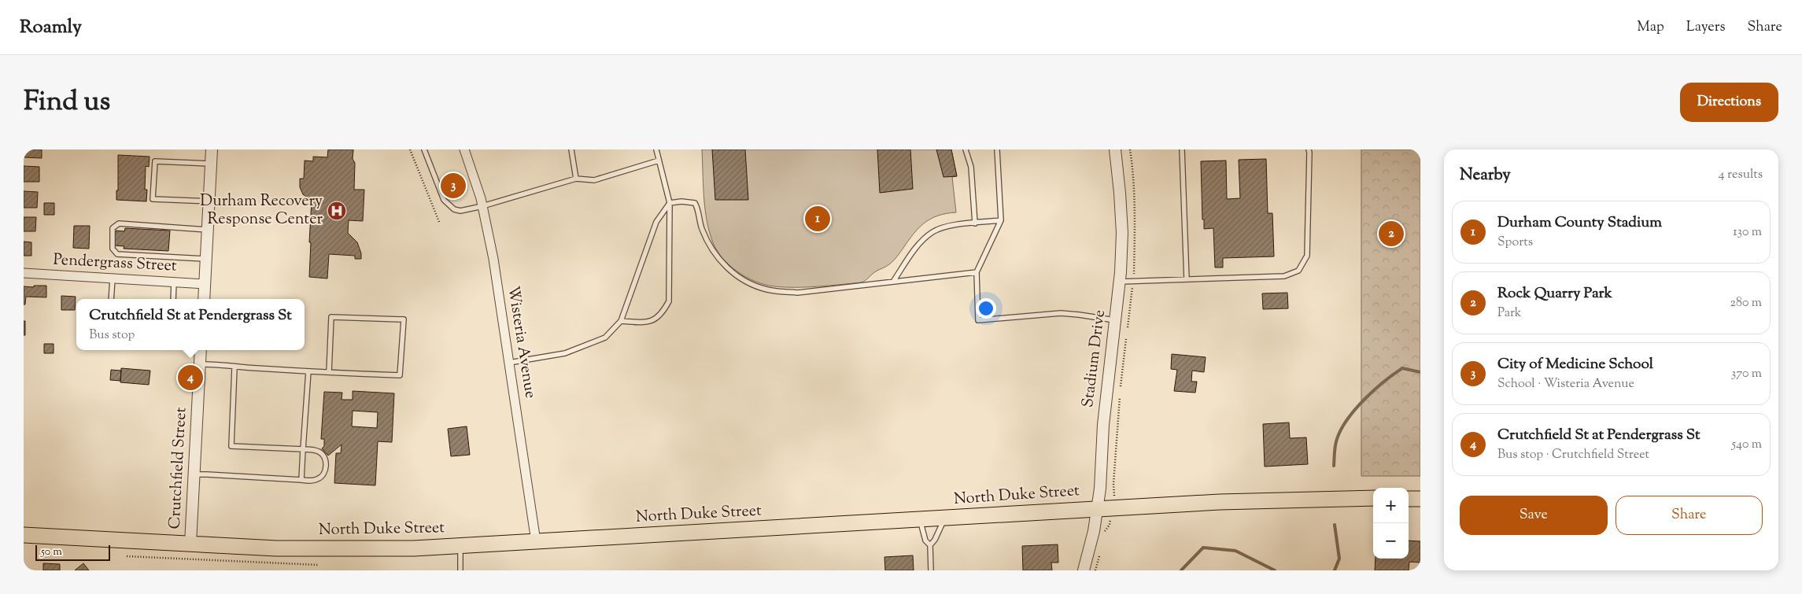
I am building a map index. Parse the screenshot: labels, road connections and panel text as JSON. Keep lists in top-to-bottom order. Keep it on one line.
{"streets":{"highway":["North Duke Street"],"street":["Pendergrass Street","Wisteria Avenue","Stadium Drive","Crutchfield Street"]},"crossings":[["Wisteria Avenue","North Duke Street"],["Stadium Drive","North Duke Street"],["Crutchfield Street","North Duke Street"]],"places":{"hospital":["Durham Recovery Response Center"]},"scale_bar":"50 m","page":{"header":"Roamly","nav":["Map","Layers","Share"],"title":"Find us","buttons":["Directions",["Save","Share"]],"heading":["Nearby","4 results"],"pins":["3","1","2","4"],"list":[{"mark":"1","name":"Durham County Stadium","note":"Sports","value":"130 m"},{"mark":"2","name":"Rock Quarry Park","note":"Park","value":"280 m"},{"mark":"3","name":"City of Medicine School","note":"School · Wisteria Avenue","value":"370 m"},{"mark":"4","name":"Crutchfield St at Pendergrass St","note":"Bus stop · Crutchfield Street","value":"540 m"}],"popup":["Crutchfield St at Pendergrass St","Bus stop"],"map_buttons":["+","−"],"scale":"50 m"}}
